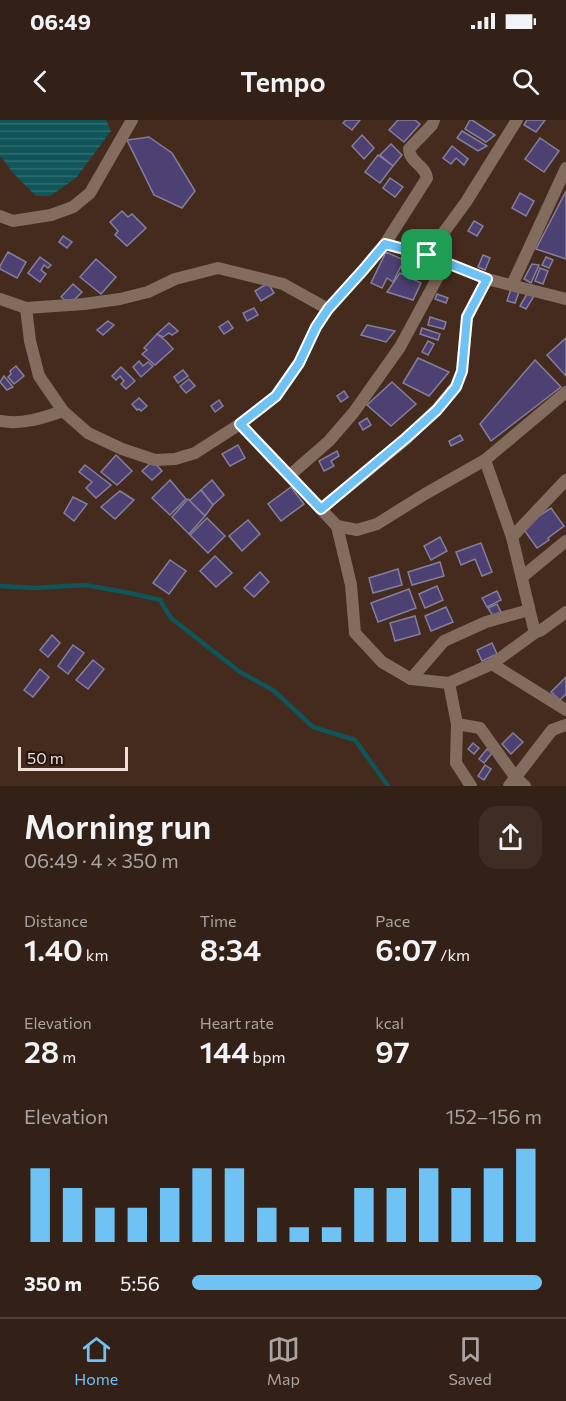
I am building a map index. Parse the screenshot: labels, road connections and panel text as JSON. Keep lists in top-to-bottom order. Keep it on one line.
{"scale_bar":"50 m","page":{"status":"06:49","header":"Tempo","scale":"50 m","heading":["Morning run","06:49 · 4 × 350 m"],"stats":[["Distance","1.40 km"],["Time","8:34"],["Pace","6:07 /km"],["Elevation","28 m"],["Heart rate","144 bpm"],["kcal","97"]],"chart":["Elevation","152–156 m"],"list":[{"name":"350 m","note":"5:56"}],"tabs":["Home","Map","Saved"]}}
